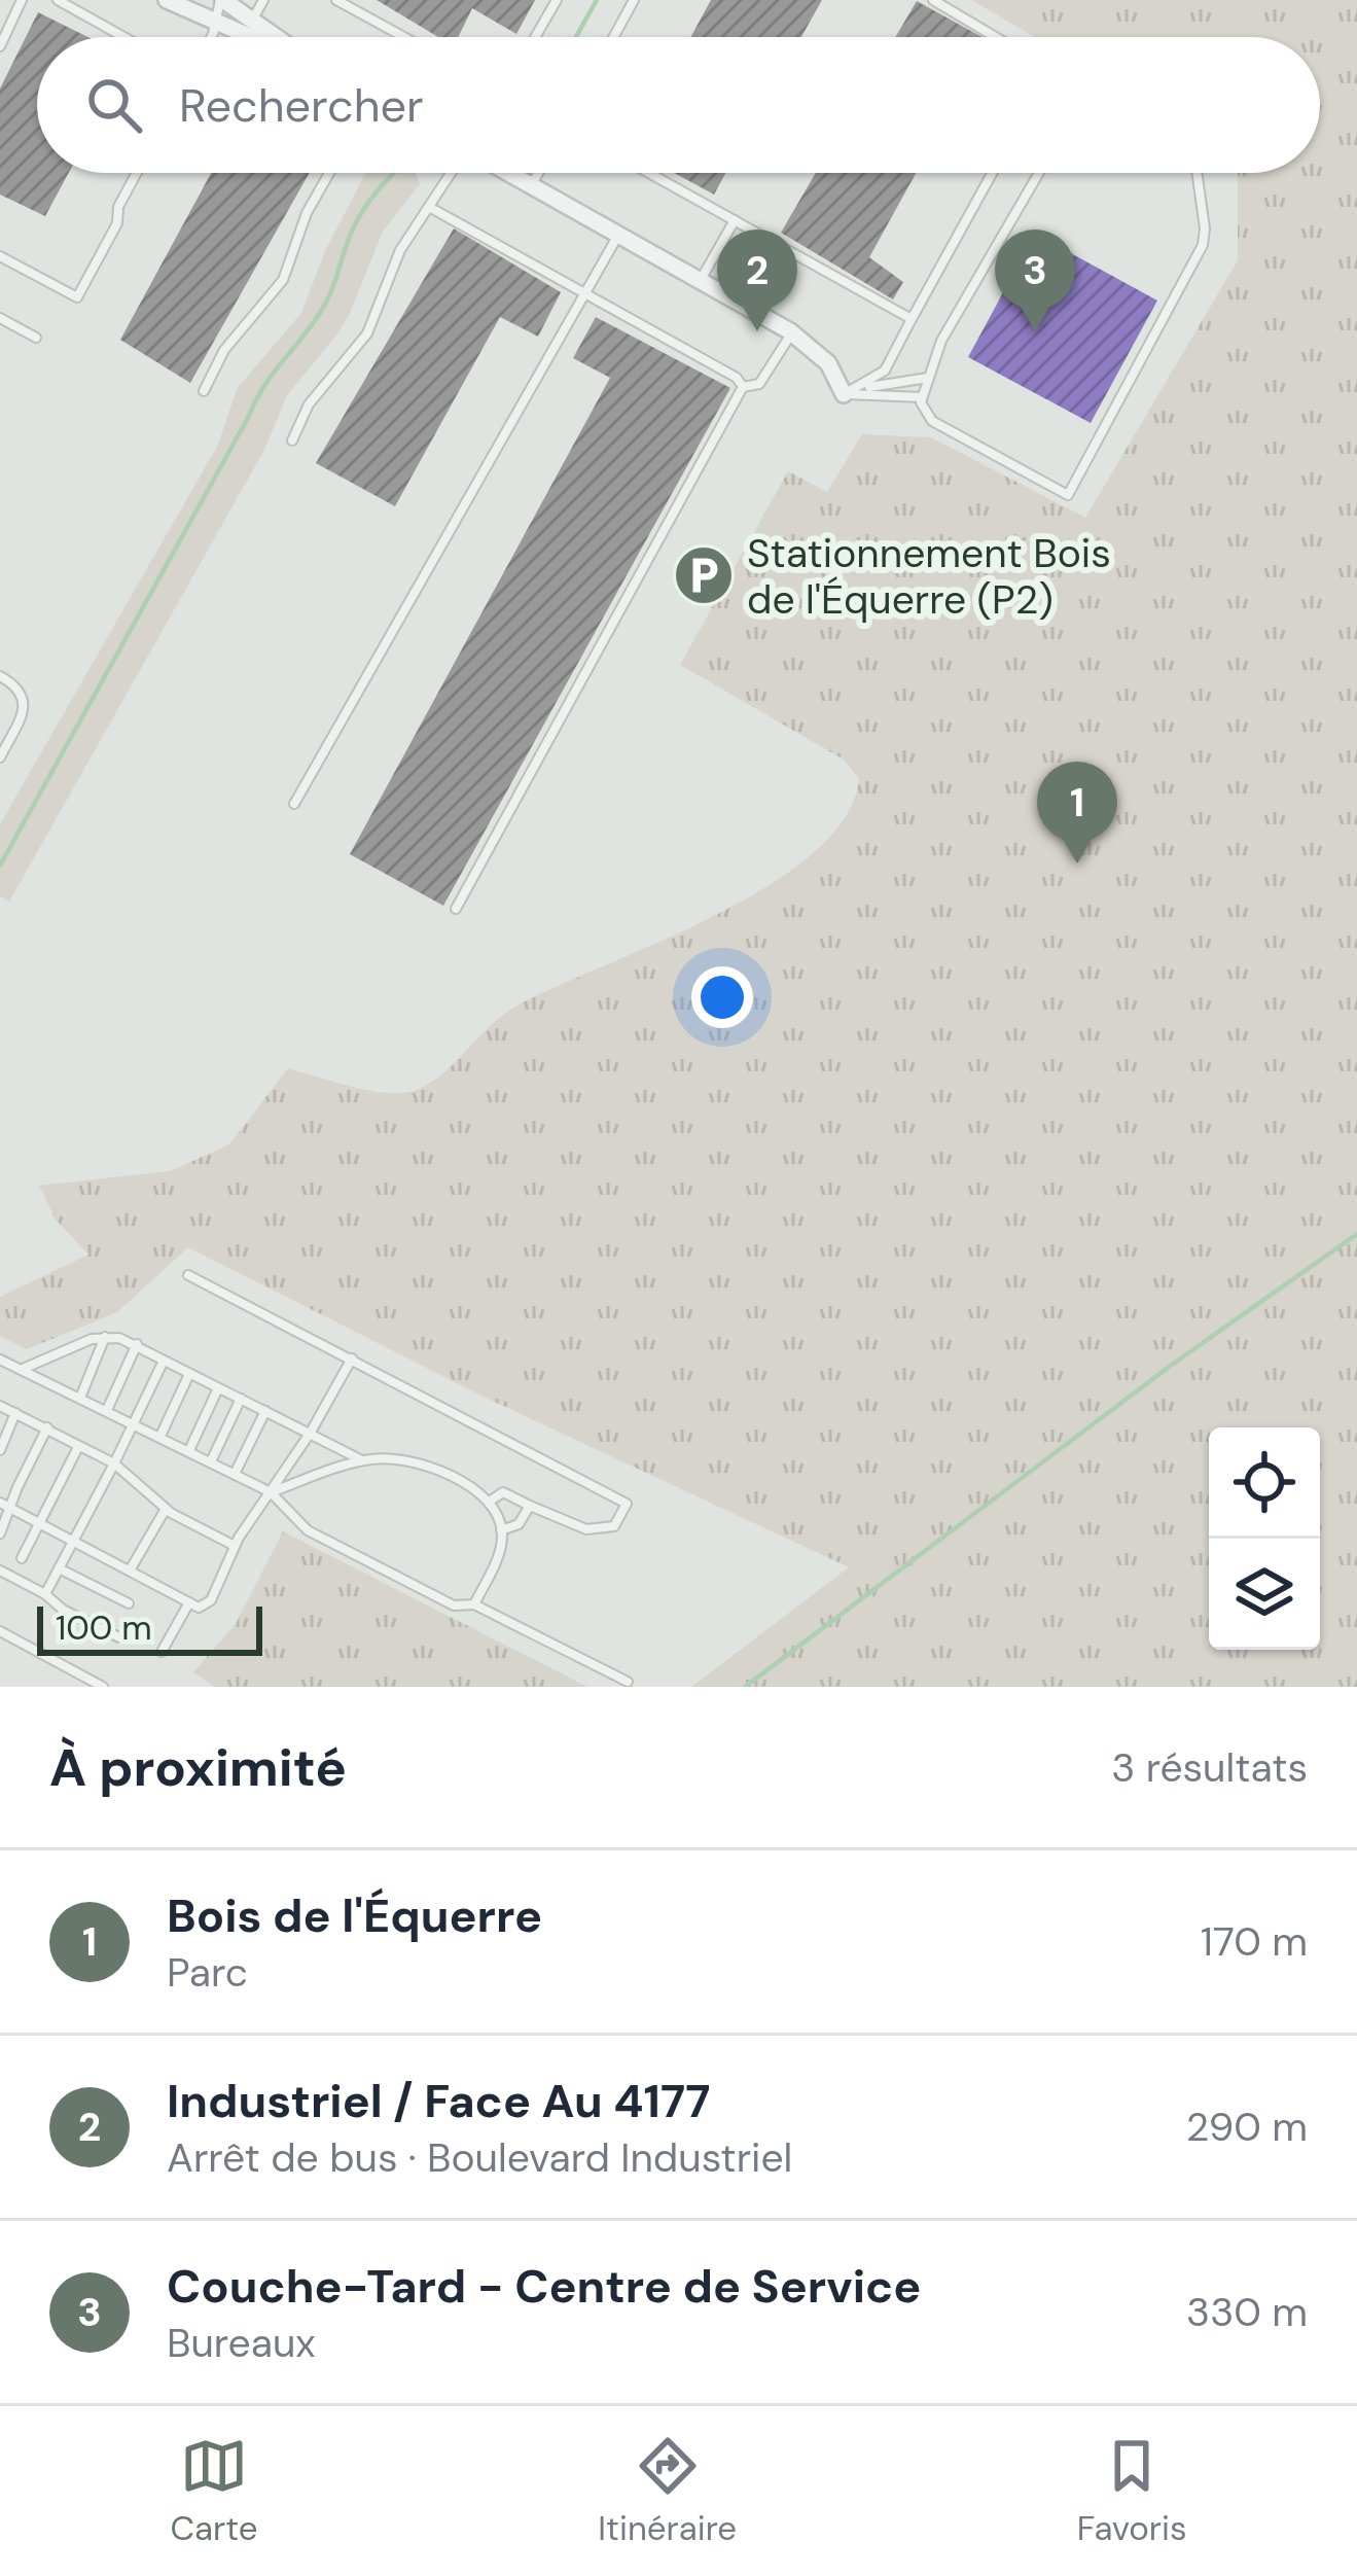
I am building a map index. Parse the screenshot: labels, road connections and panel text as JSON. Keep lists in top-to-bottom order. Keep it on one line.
{"places":{"parking":["Stationnement Bois de l'Équerre (P2)"]},"scale_bar":"100 m","page":{"search":"Rechercher","pins":["2","3","1"],"scale":"100 m","heading":["À proximité","3 résultats"],"list":[{"mark":"1","name":"Bois de l'Équerre","note":"Parc","value":"170 m"},{"mark":"2","name":"Industriel / Face Au 4177","note":"Arrêt de bus · Boulevard Industriel","value":"290 m"},{"mark":"3","name":"Couche-Tard - Centre de Service","note":"Bureaux","value":"330 m"}],"nav":["Carte","Itinéraire","Favoris"]}}
